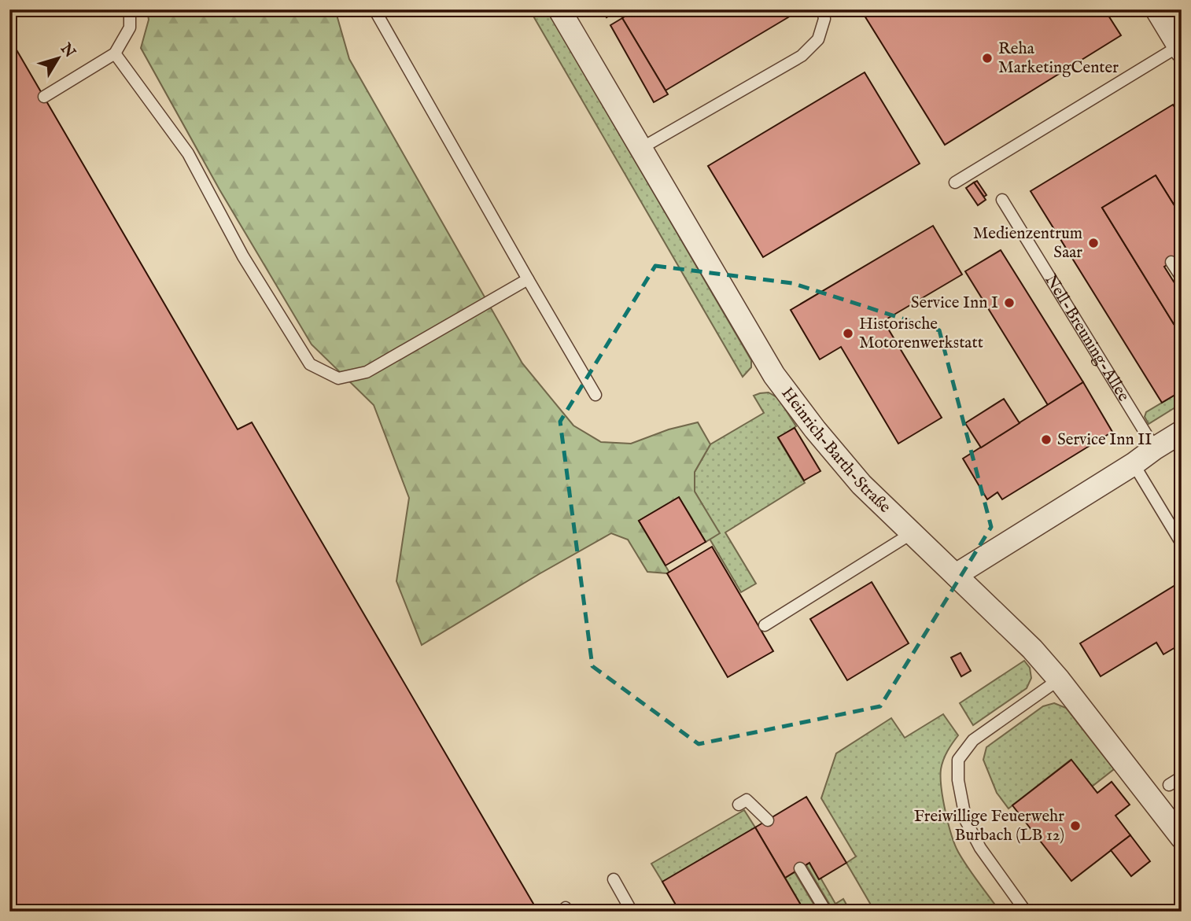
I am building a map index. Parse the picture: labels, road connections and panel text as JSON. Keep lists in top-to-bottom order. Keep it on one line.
{"streets":{"street":["Heinrich-Barth-Straße"],"lane":["Nell-Breuning-Allee"]},"places":["Reha MarketingCenter","Medienzentrum Saar","Service Inn I","Historische Motorenwerkstatt","Service Inn II","Freiwillige Feuerwehr Burbach (LB 12)"],"north":"top right"}
